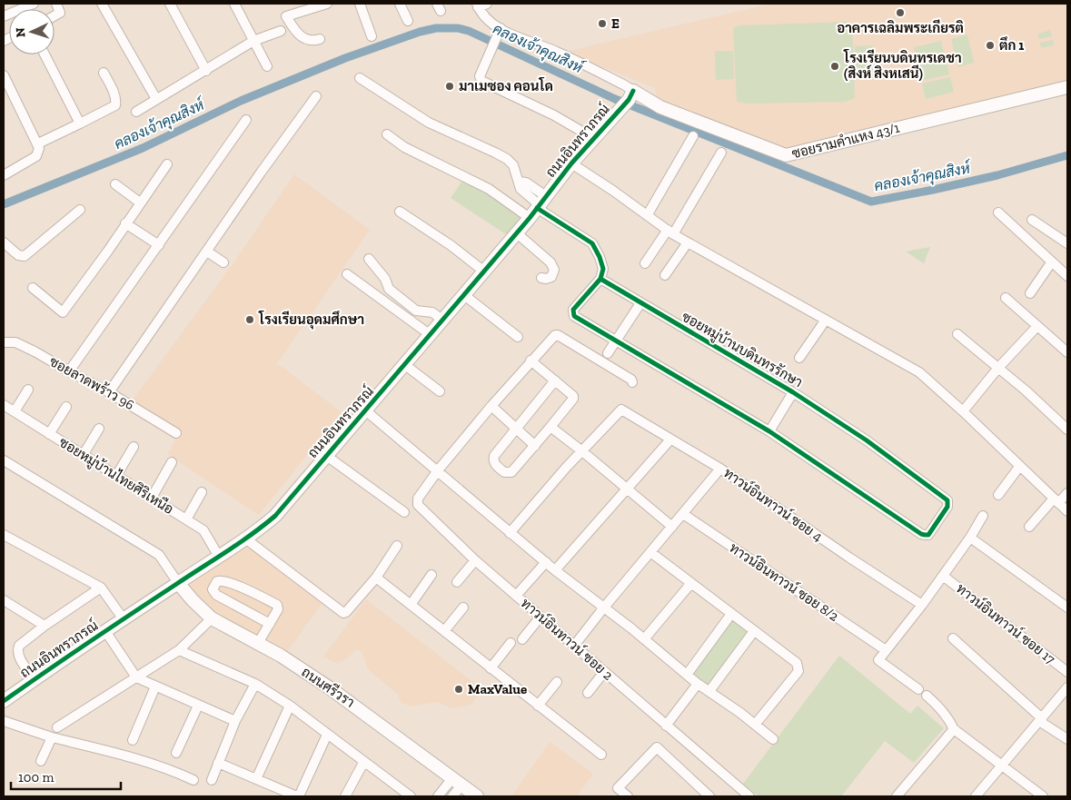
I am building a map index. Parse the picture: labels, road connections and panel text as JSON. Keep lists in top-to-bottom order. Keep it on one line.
{"streets":{"street":["ถนนอินทราภรณ์","ซอยรามคำแหง 43/1","ซอยหมู่บ้านบดินทรรักษา","ซอยลาดพร้าว 96","ซอยหมู่บ้านไทยศิริเหนือ","ทาวน์อินทาวน์ ซอย 4","ทาวน์อินทาวน์ ซอย 8/2","ทาวน์อินทาวน์ ซอย 17","ทาวน์อินทาวน์ ซอย 2","ถนนศรีวรา"]},"crossings":[["ถนนอินทราภรณ์","ซอยรามคำแหง 43/1"],["ถนนอินทราภรณ์","ซอยหมู่บ้านไทยศิริเหนือ"],["ถนนอินทราภรณ์","ถนนศรีวรา"]],"water":["คลองเจ้าคุณสิงห์"],"places":["อาคารเฉลิมพระเกียรติ","E","ตึก 1","โรงเรียนบดินทรเดชา (สิงห์ สิงหเสนี)","มาเมซอง คอนโด","โรงเรียนอุดมศึกษา","MaxValue"],"scale_bar":"100 m","north":"left"}
